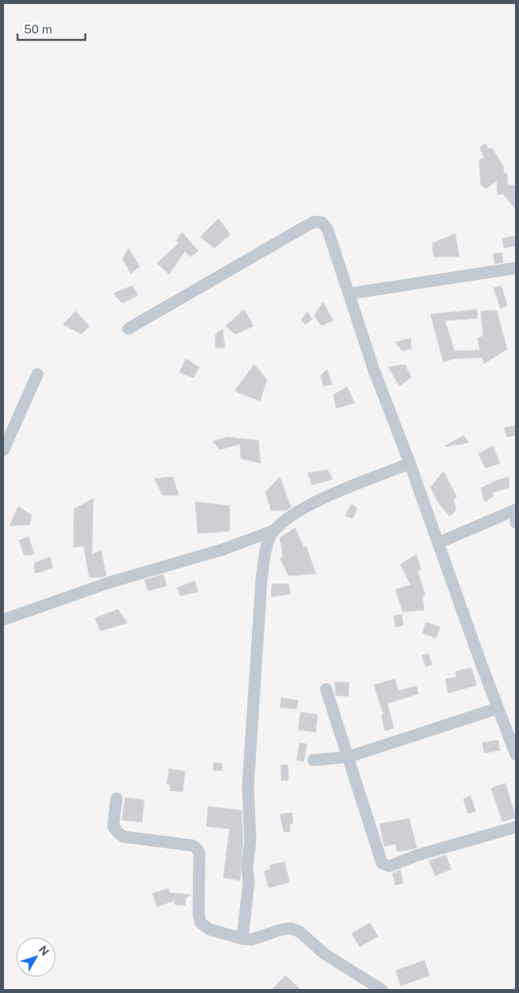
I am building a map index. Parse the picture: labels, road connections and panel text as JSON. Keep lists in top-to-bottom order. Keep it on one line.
{"scale_bar":"50 m","north":"top right"}
